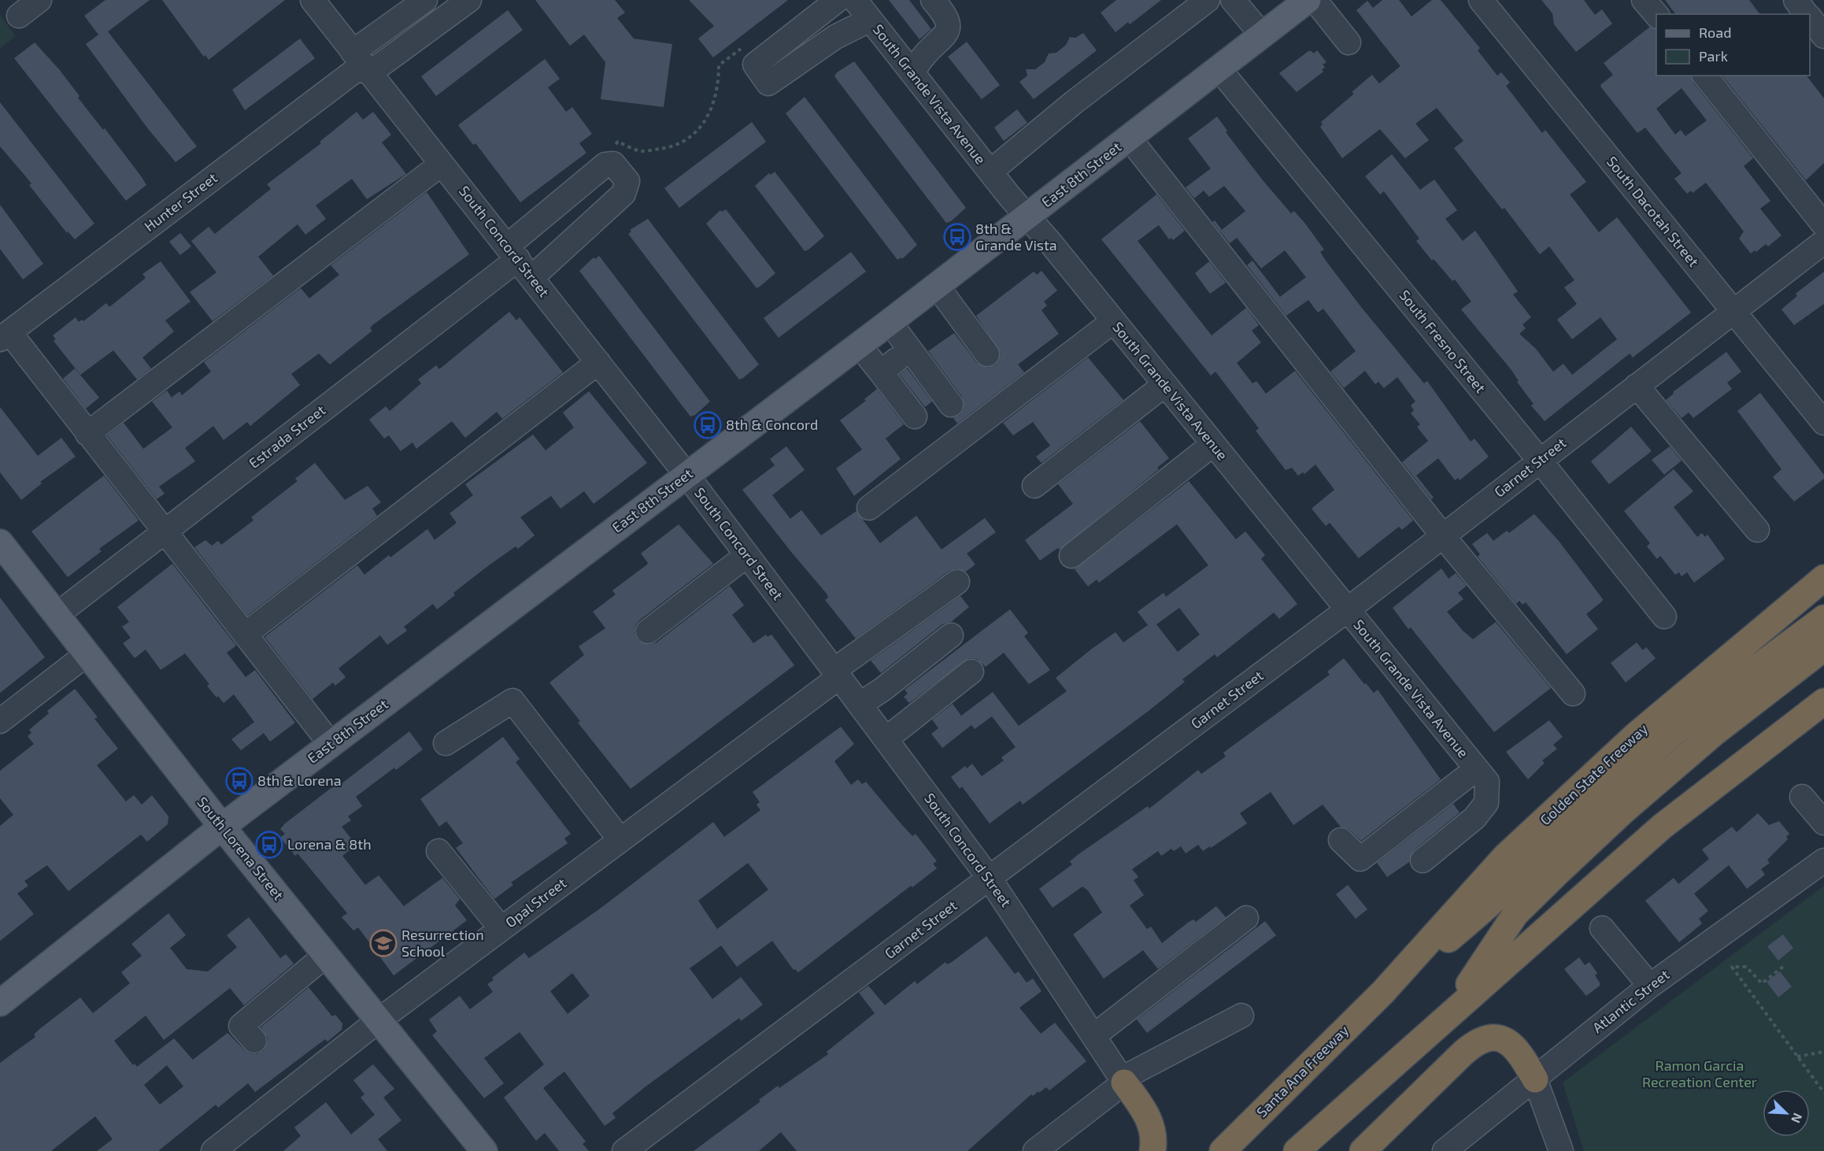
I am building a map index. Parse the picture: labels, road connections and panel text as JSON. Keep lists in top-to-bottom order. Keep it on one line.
{"streets":{"highway":["Golden State Freeway","Santa Ana Freeway"],"main road":["East 8th Street","South Lorena Street"],"street":["South Grande Vista Avenue","Hunter Street","South Dacotah Street","South Concord Street","South Fresno Street","Estrada Street","Garnet Street","Opal Street","Atlantic Street"]},"crossings":[["South Grande Vista Avenue","East 8th Street"],["South Grande Vista Avenue","Garnet Street"],["East 8th Street","South Concord Street"],["East 8th Street","South Fresno Street"],["East 8th Street","South Lorena Street"],["Hunter Street","South Concord Street"],["South Dacotah Street","Garnet Street"],["South Concord Street","Estrada Street"],["South Concord Street","Garnet Street"],["South Concord Street","Opal Street"],["South Fresno Street","Garnet Street"],["Estrada Street","South Lorena Street"],["Golden State Freeway","Santa Ana Freeway"],["South Lorena Street","Opal Street"]],"parks":["Ramon Garcia Recreation Center"],"places":{"bus stop":["8th & Grande Vista","8th & Concord","8th & Lorena","Lorena & 8th"],"school or university":["Resurrection School"]},"legend":["Road","Park"],"north":"bottom right"}
